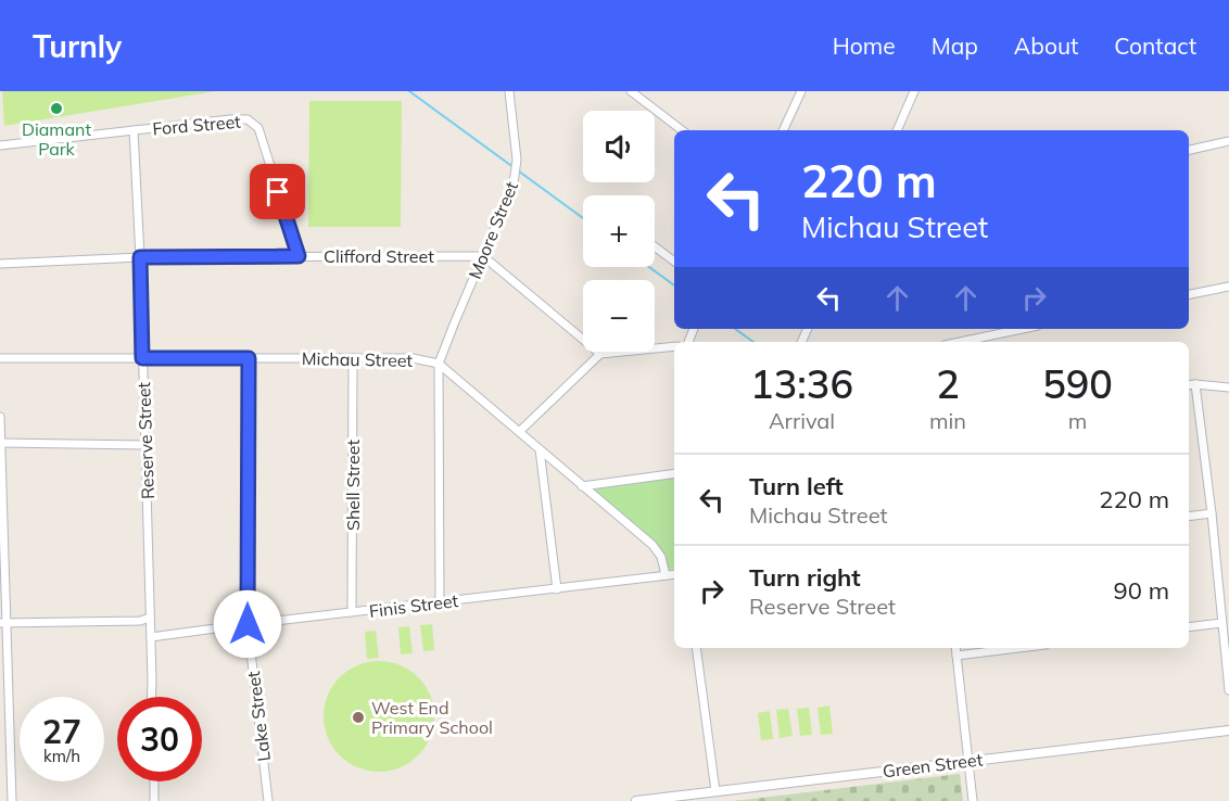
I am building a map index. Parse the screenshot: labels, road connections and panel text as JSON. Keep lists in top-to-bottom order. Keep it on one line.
{"streets":{"street":["Ford Street","Moore Street","Clifford Street","Michau Street","Reserve Street","Shell Street","Finis Street","Lake Street","Green Street"]},"crossings":[["Ford Street","Clifford Street"],["Ford Street","Reserve Street"],["Moore Street","Clifford Street"],["Moore Street","Michau Street"],["Clifford Street","Reserve Street"],["Michau Street","Reserve Street"],["Michau Street","Shell Street"],["Michau Street","Finis Street"],["Michau Street","Lake Street"],["Reserve Street","Finis Street"],["Shell Street","Finis Street"],["Finis Street","Lake Street"]],"places":["Diamant Park","West End Primary School"],"page":{"header":"Turnly","nav":["Home","Map","About","Contact"],"map_buttons":["+","−"],"turn":["220 m","Michau Street"],"eta":["13:36","Arrival","2","min","590","m"],"list":[{"name":"Turn left","note":"Michau Street","value":"220 m"},{"name":"Turn right","note":"Reserve Street","value":"90 m"}],"speed":"27 km/h","limit":"30"}}
